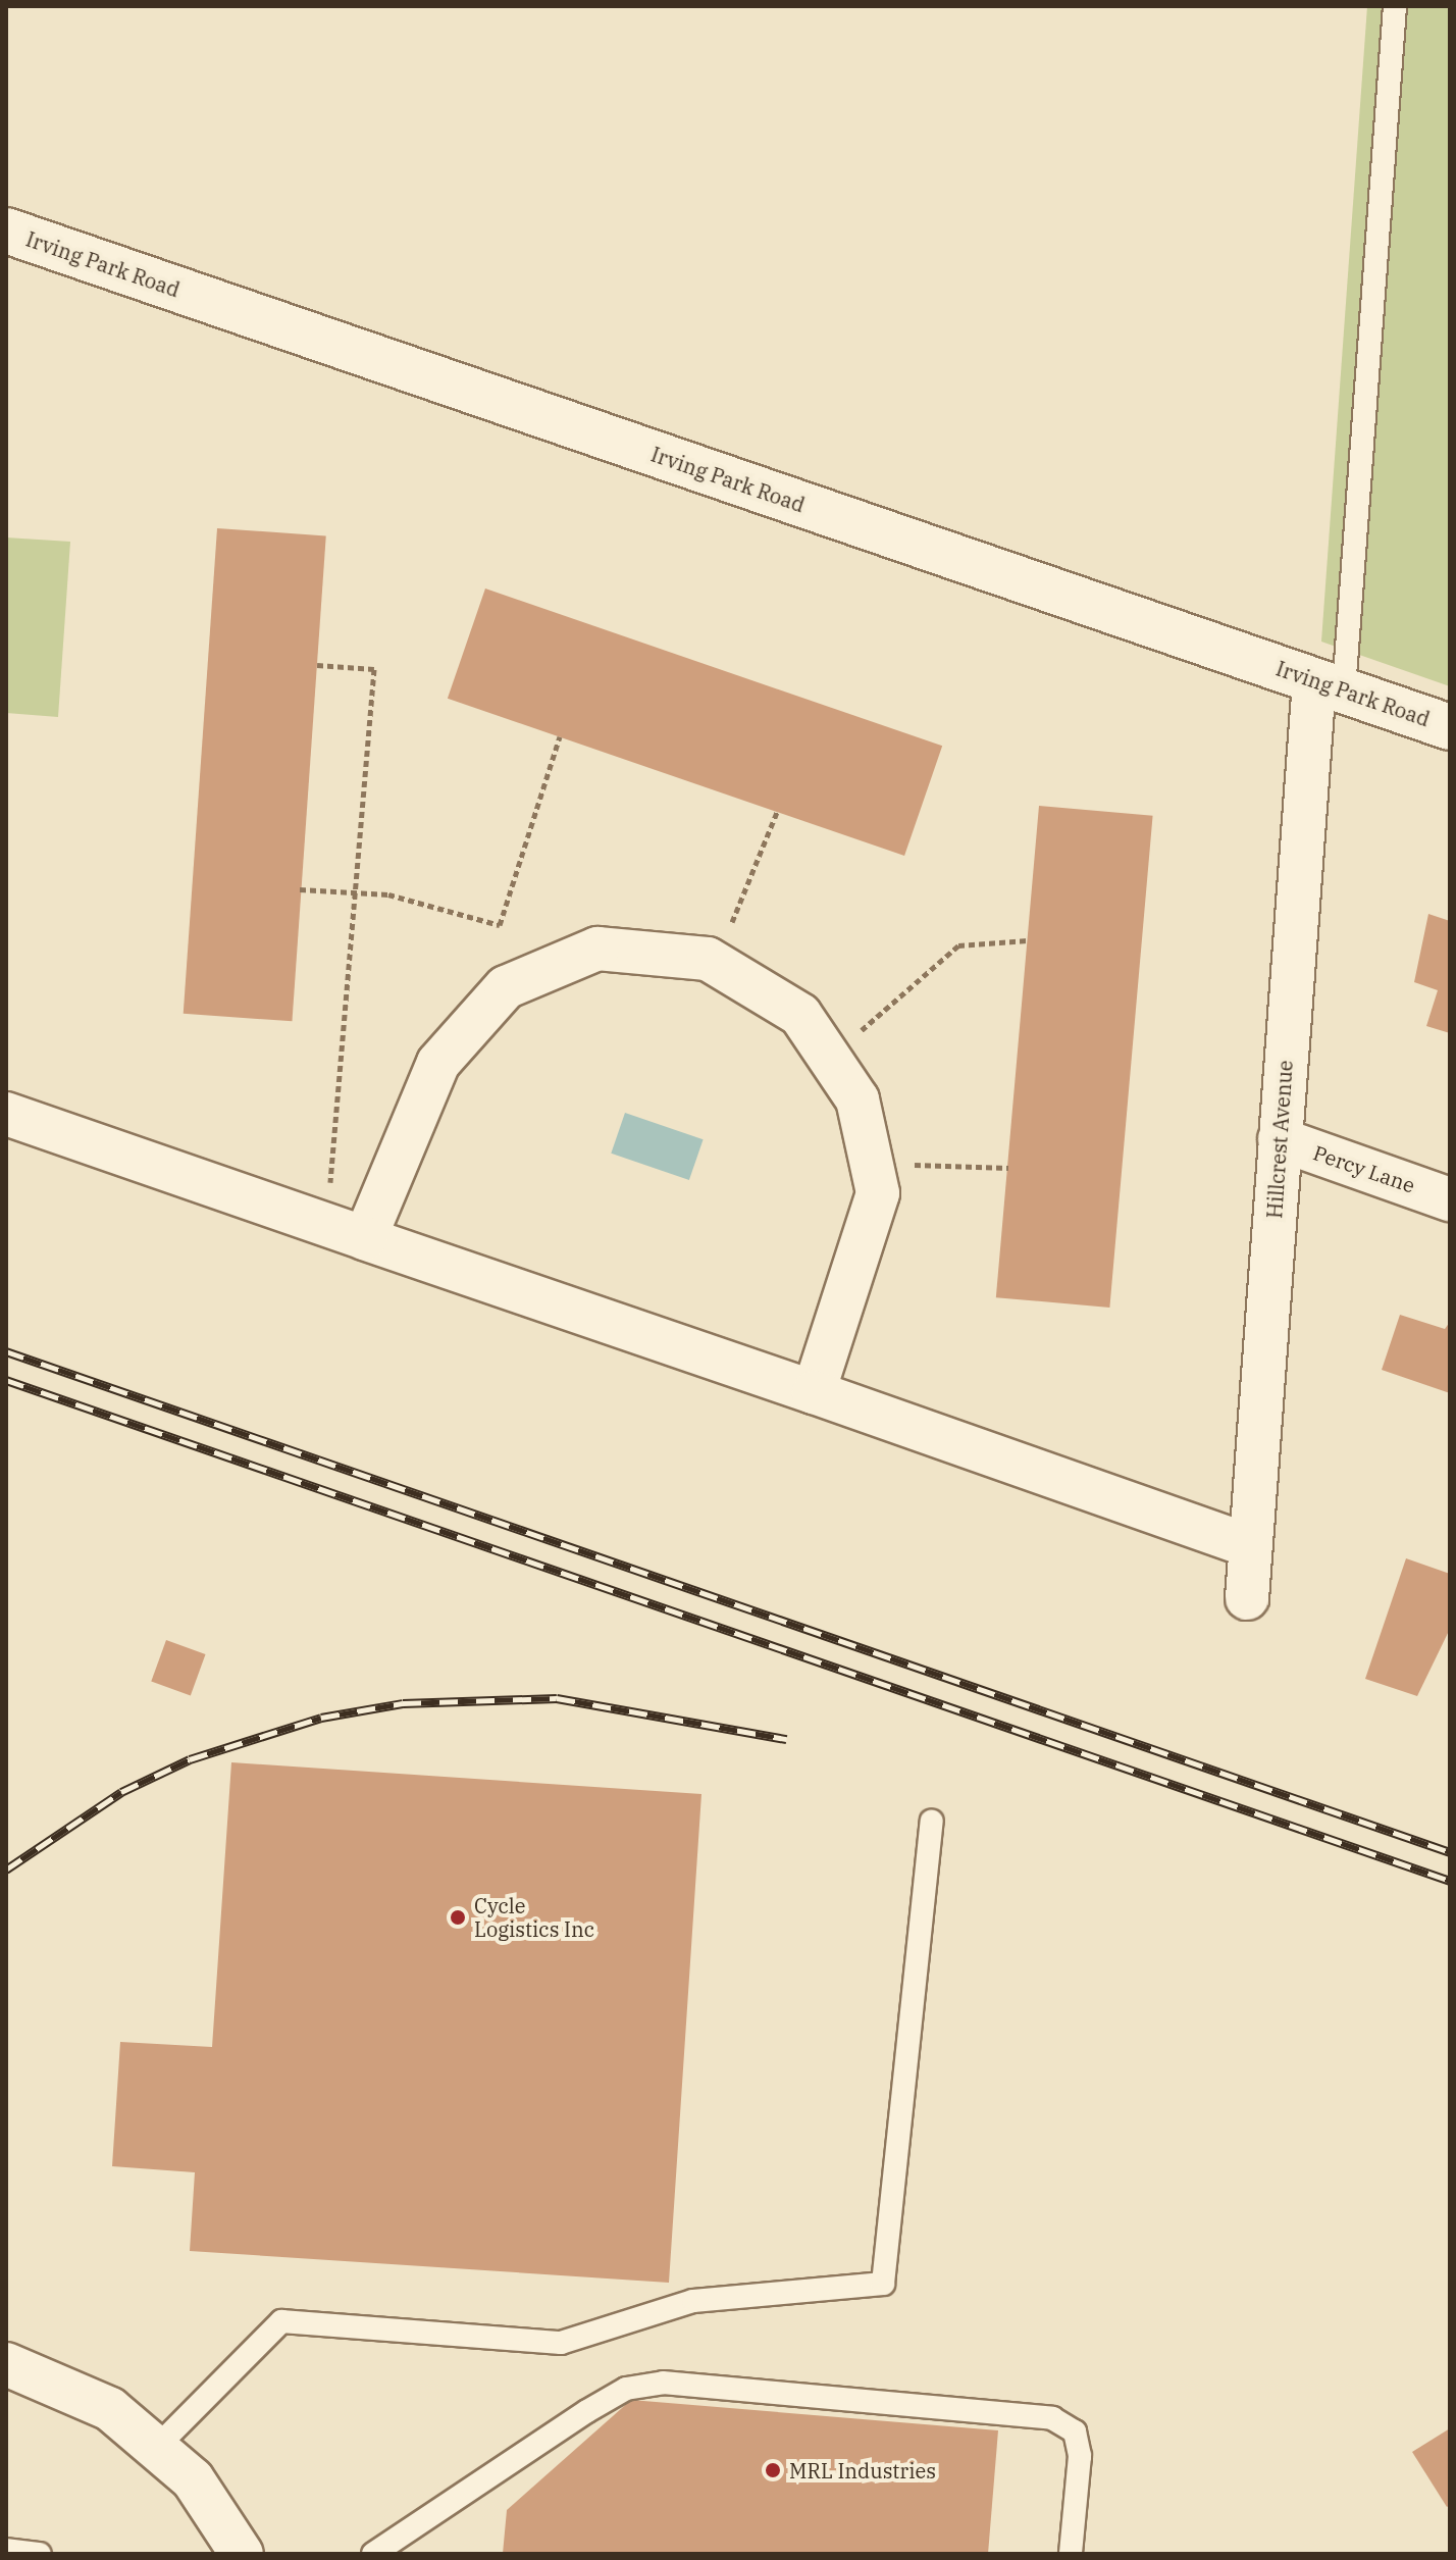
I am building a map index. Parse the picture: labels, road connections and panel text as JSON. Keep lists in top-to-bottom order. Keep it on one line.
{"streets":{"main road":["Irving Park Road"],"street":["Hillcrest Avenue","Percy Lane"]},"crossings":[["Irving Park Road","Hillcrest Avenue"],["Hillcrest Avenue","Percy Lane"]],"places":["Cycle Logistics Inc","MRL Industries"]}
